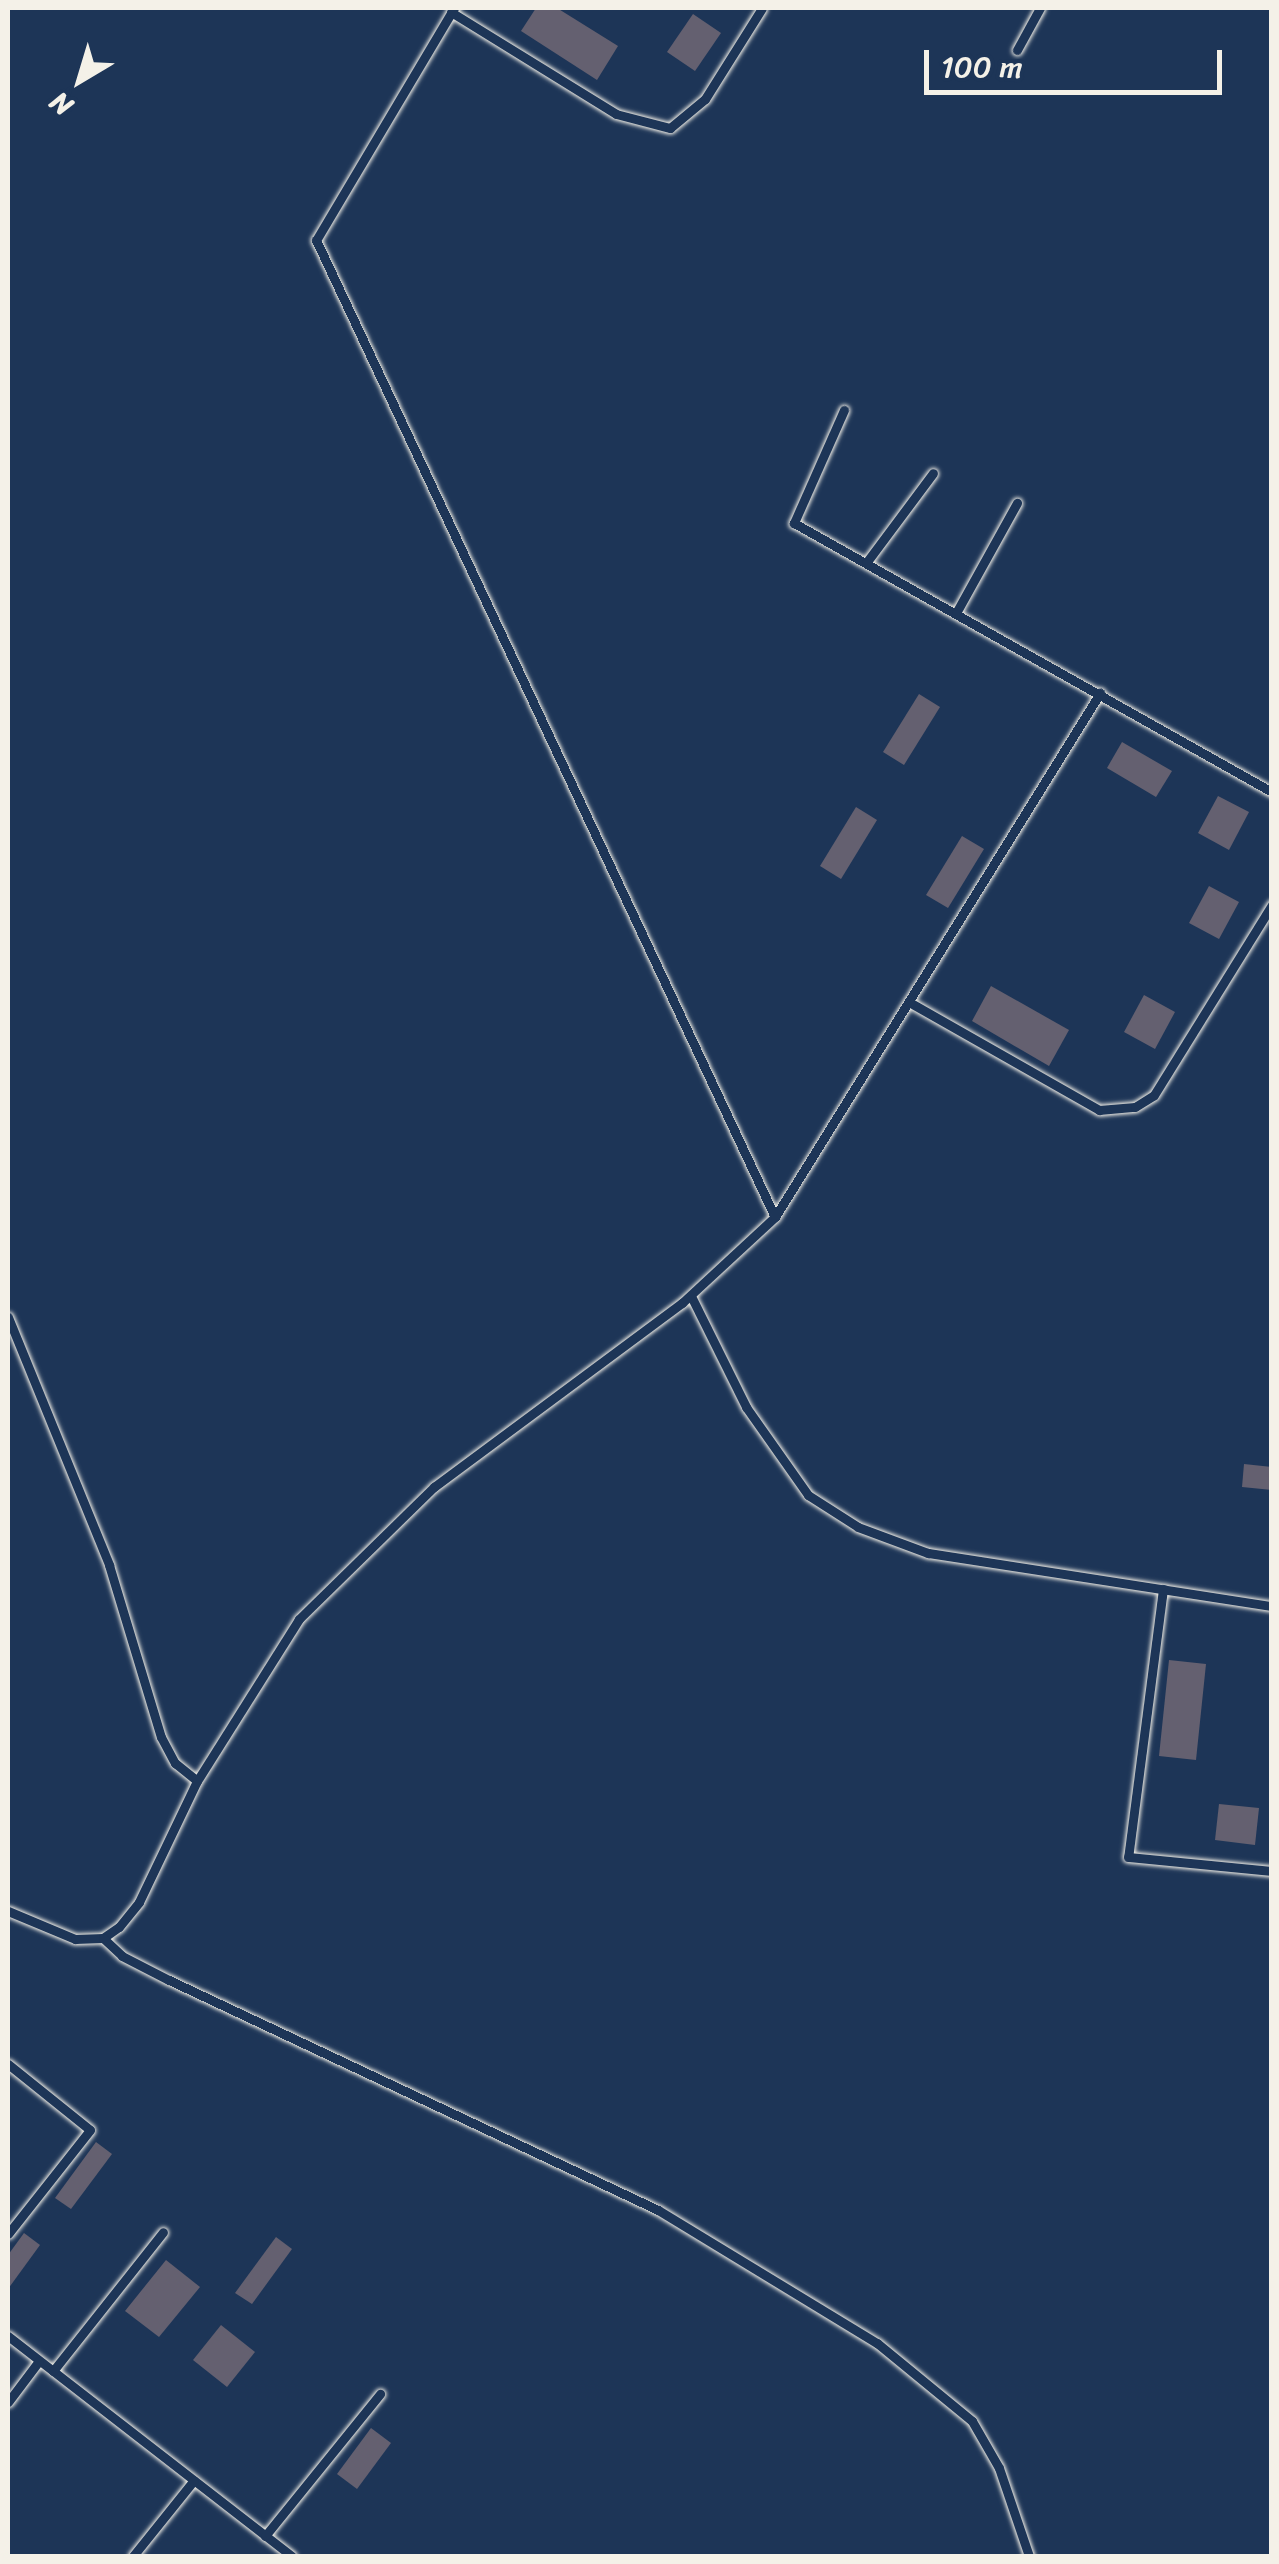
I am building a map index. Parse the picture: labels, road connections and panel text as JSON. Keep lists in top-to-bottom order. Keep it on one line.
{"scale_bar":"100 m","north":"bottom left"}
